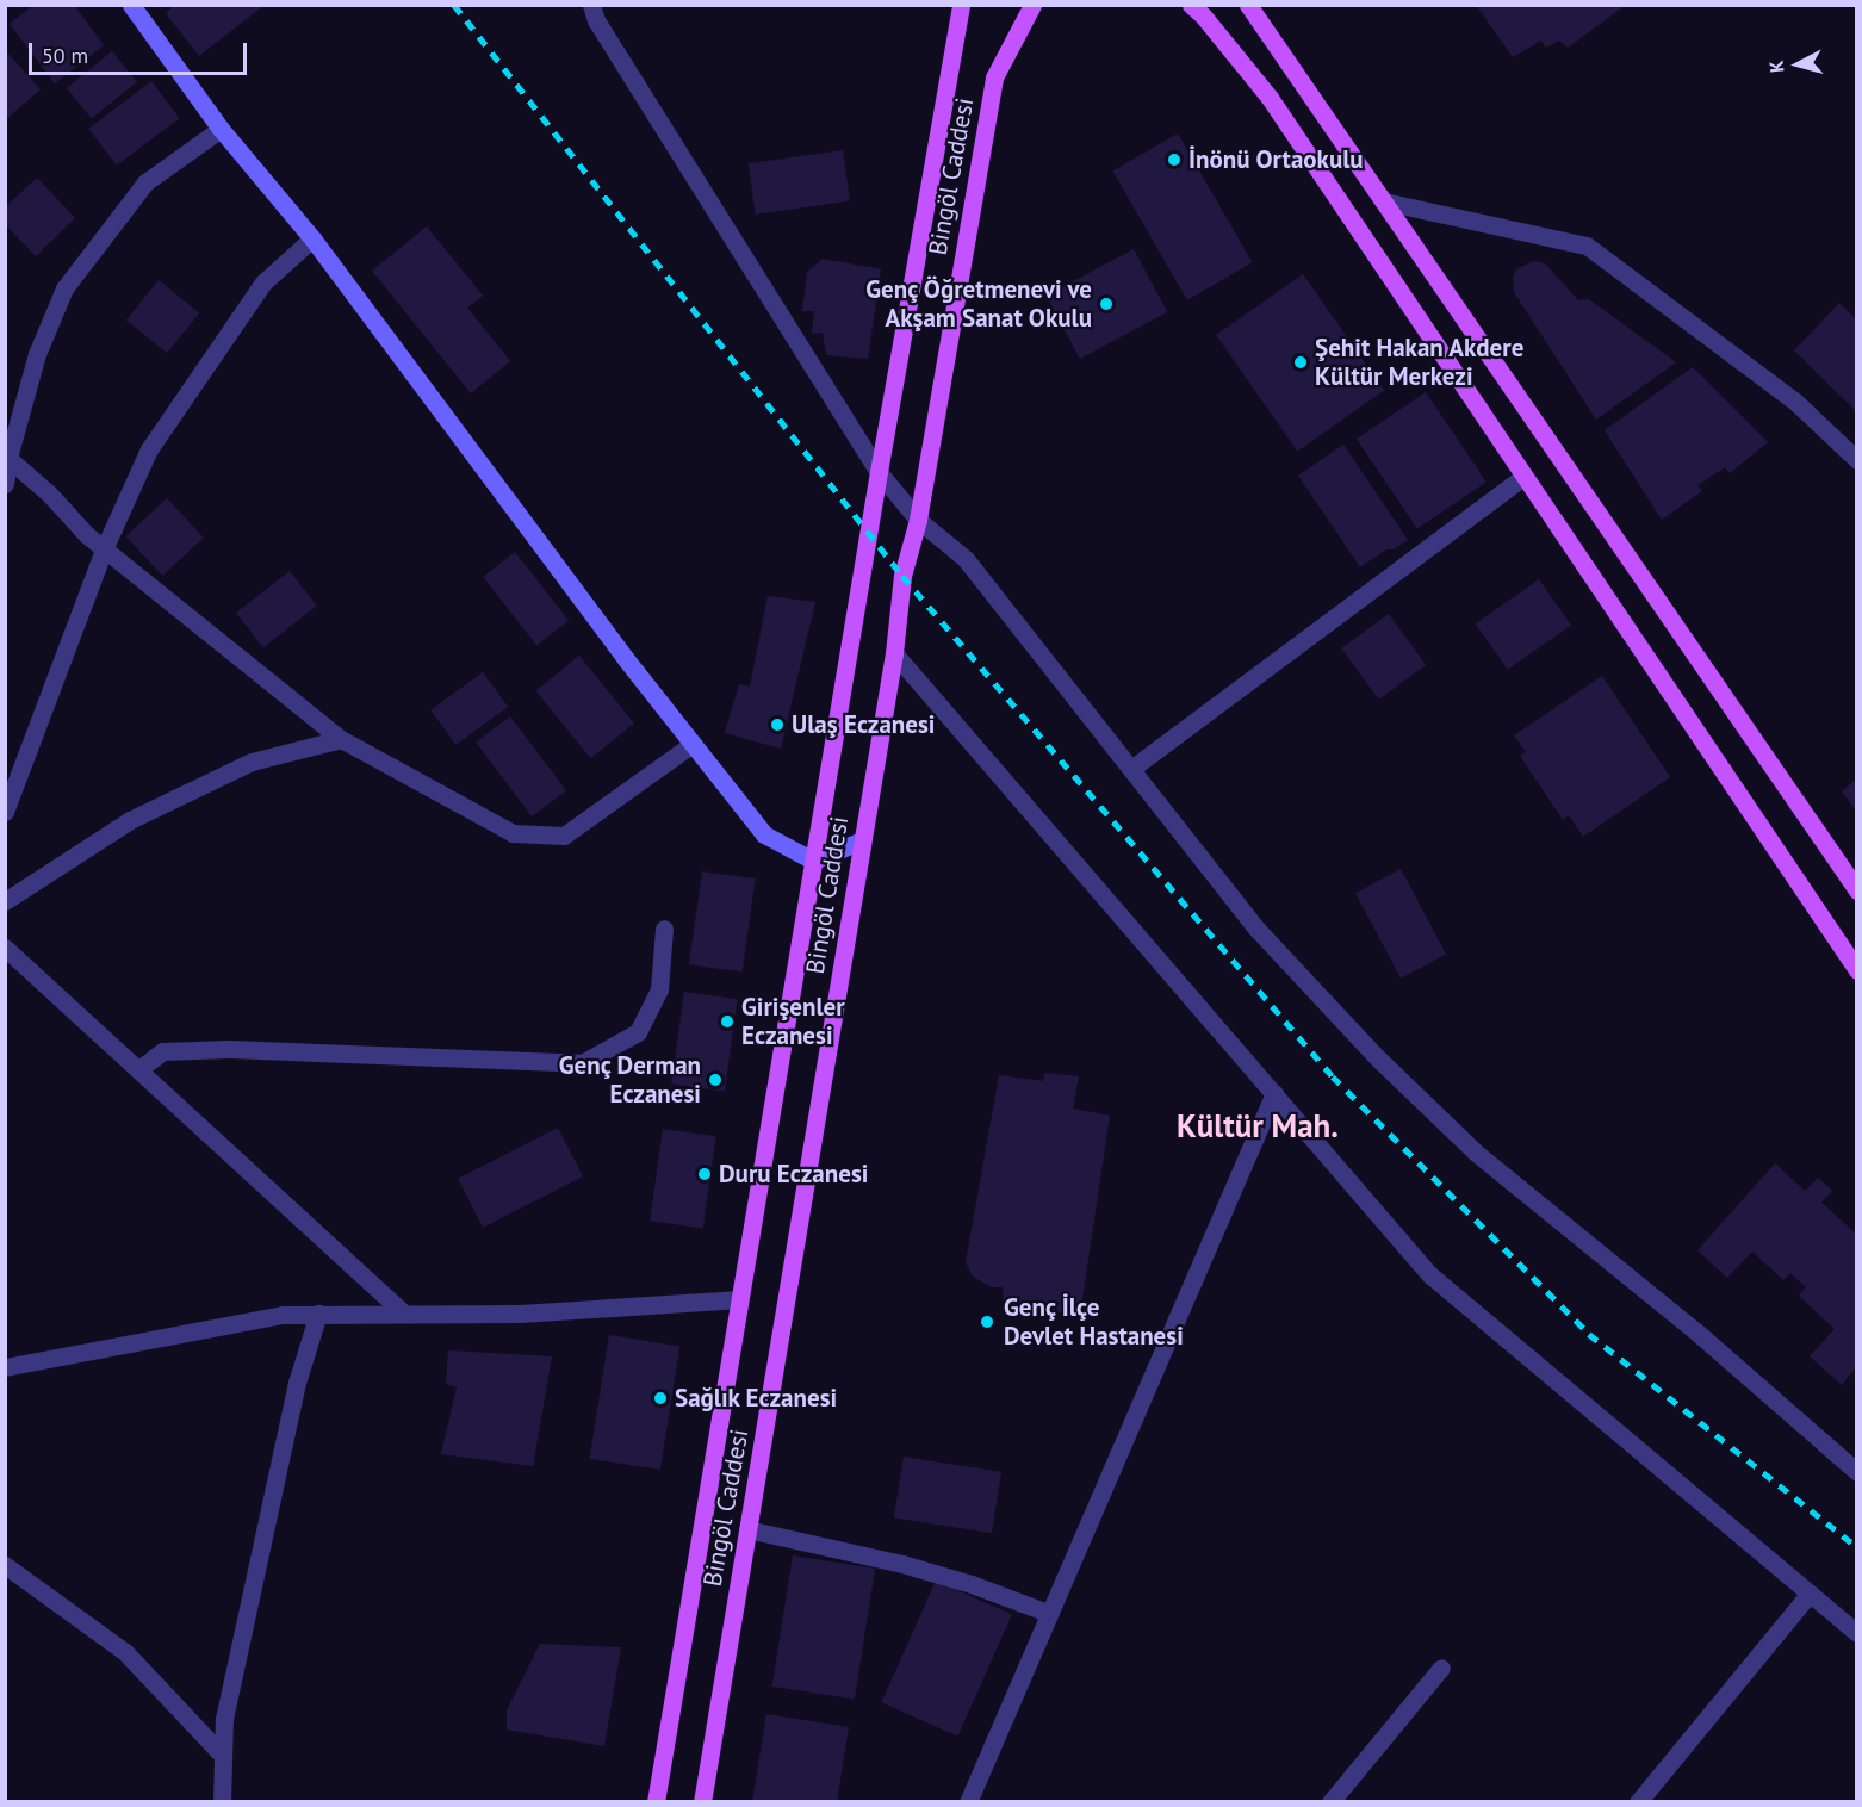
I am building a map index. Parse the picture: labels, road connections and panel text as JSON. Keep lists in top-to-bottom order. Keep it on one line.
{"streets":{"main road":["Bingöl Caddesi"]},"districts":["Kültür Mah."],"places":["İnönü Ortaokulu","Genç Öğretmenevi ve Akşam Sanat Okulu","Şehit Hakan Akdere Kültür Merkezi","Ulaş Eczanesi","Girişenler Eczanesi","Genç Derman Eczanesi","Duru Eczanesi","Genç İlçe Devlet Hastanesi","Sağlık Eczanesi"],"scale_bar":"50 m","north":"left"}
